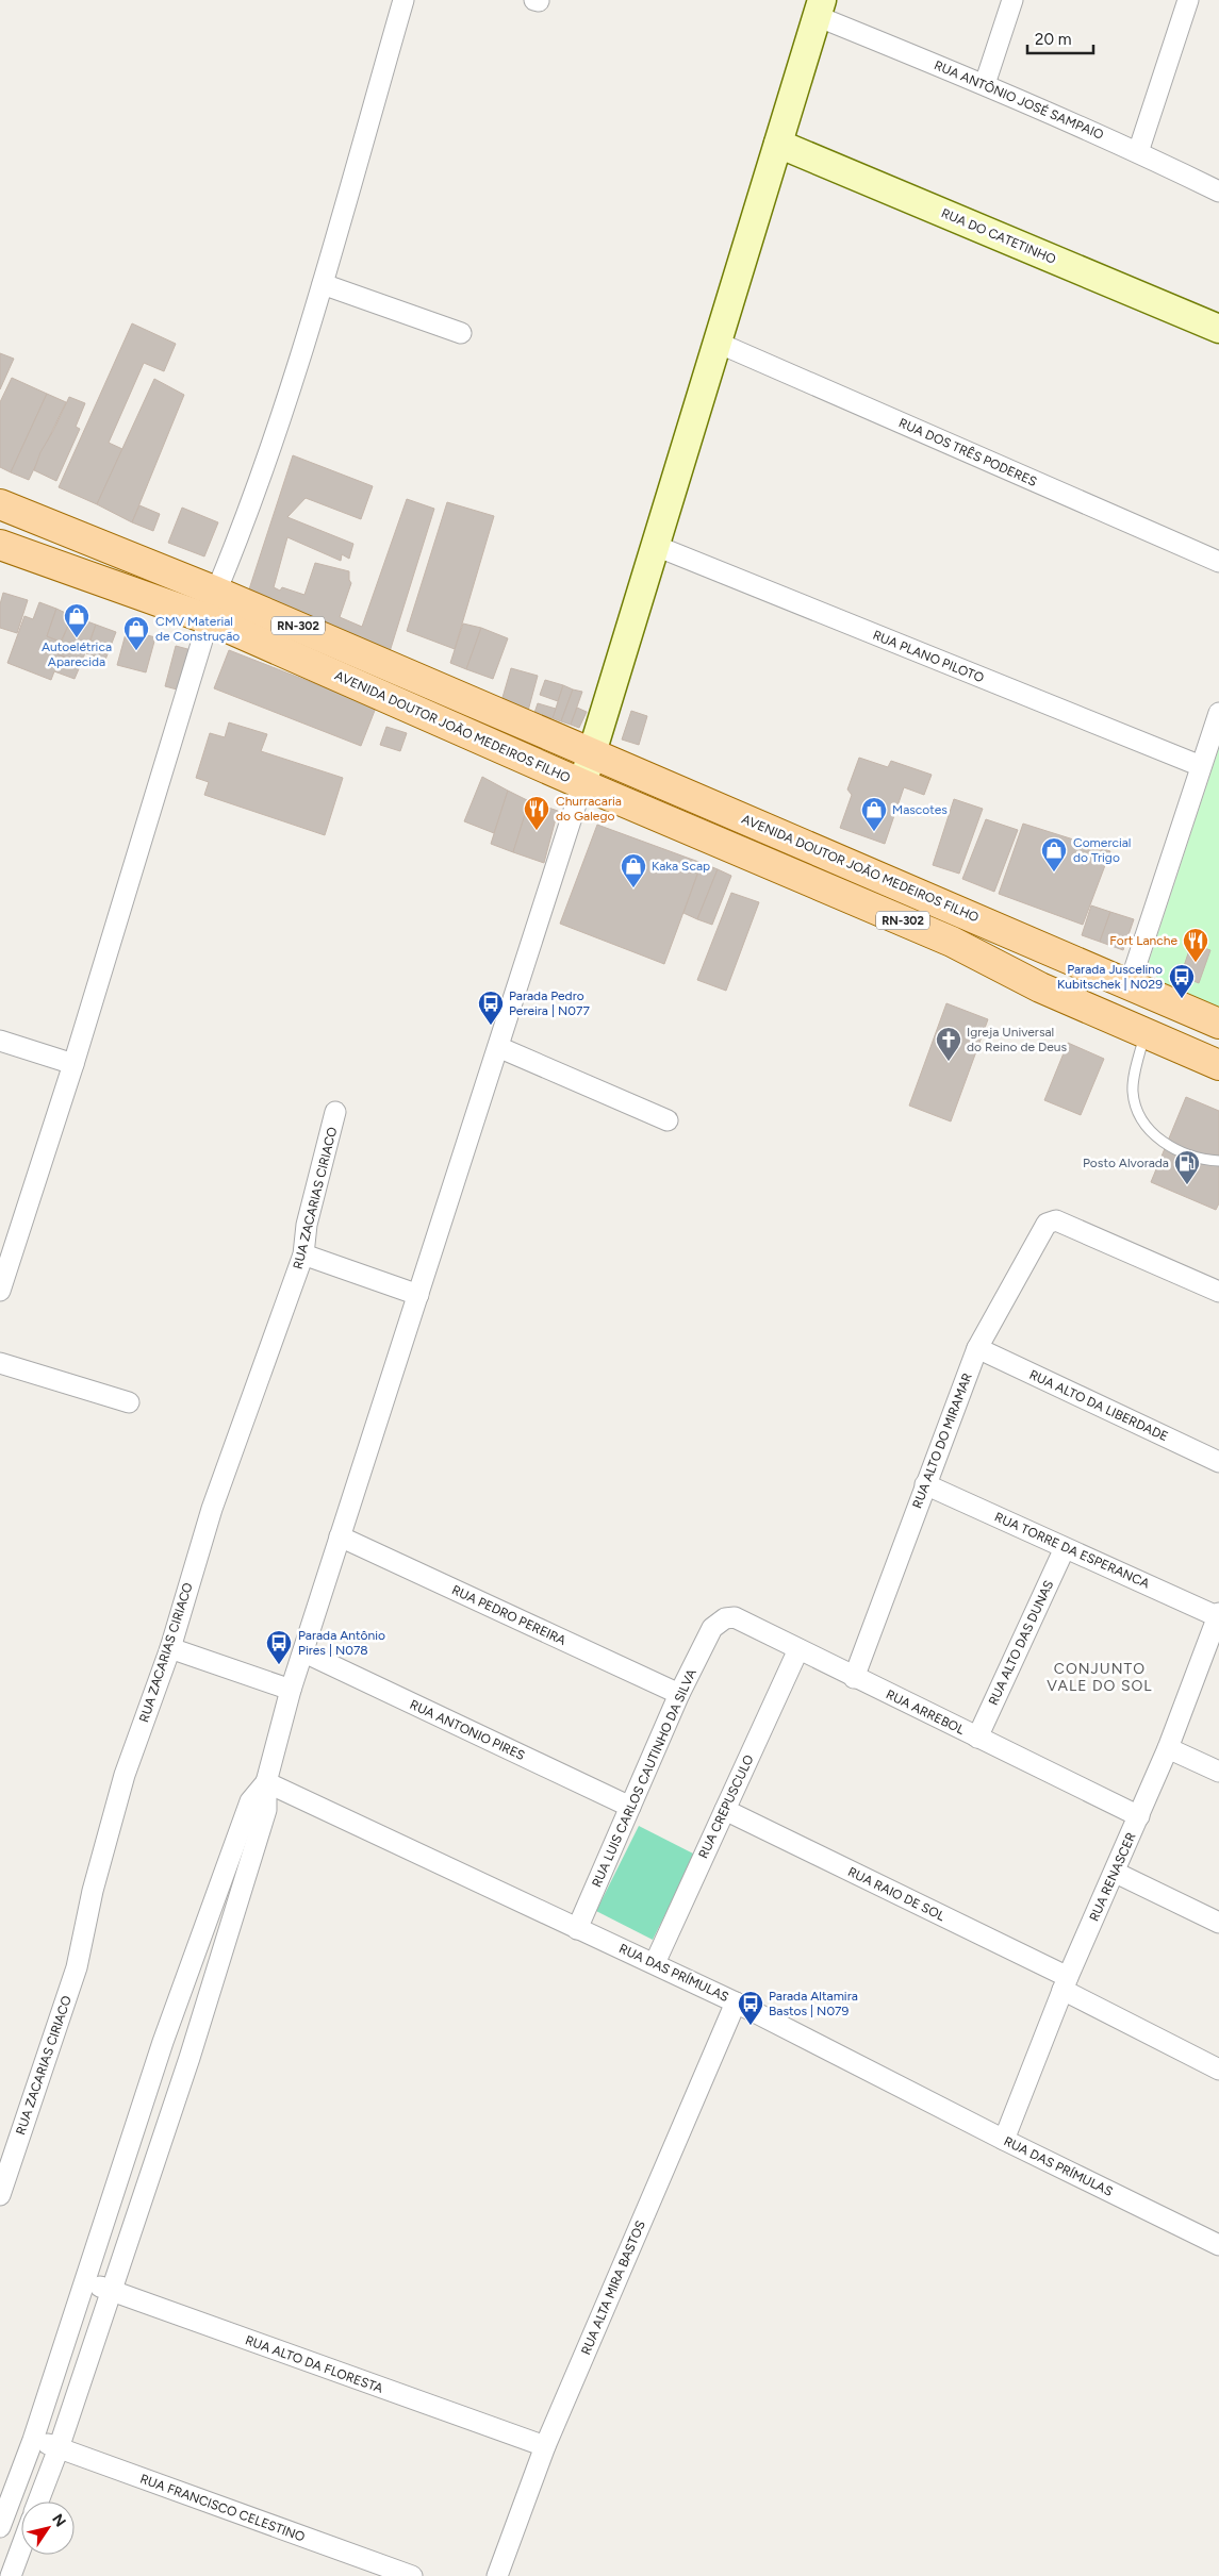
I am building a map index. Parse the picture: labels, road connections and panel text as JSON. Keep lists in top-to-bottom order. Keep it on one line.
{"streets":{"main road":["RUA DO CATETINHO","RN-302","AVENIDA DOUTOR JOÃO MEDEIROS FILHO"],"street":["RUA ANTÔNIO JOSÉ SAMPAIO","RUA DOS TRÊS PODERES","RUA PLANO PILOTO","RUA ZACARIAS CIRIACO","RUA ALTO DA LIBERDADE","RUA ALTO DO MIRAMAR","RUA TORRE DA ESPERANCA","RUA PEDRO PEREIRA","RUA ALTO DAS DUNAS","RUA ARREBOL","RUA ANTONIO PIRES","RUA LUIS CARLOS CAUTINHO DA SILVA","RUA CREPUSCULO","RUA RENASCER","RUA RAIO DE SOL","RUA DAS PRÍMULAS","RUA ALTA MIRA BASTOS","RUA ALTO DA FLORESTA","RUA FRANCISCO CELESTINO"]},"crossings":[["RUA ALTO DA LIBERDADE","RUA ALTO DO MIRAMAR"],["RUA ALTO DO MIRAMAR","RUA TORRE DA ESPERANCA"],["RUA ALTO DO MIRAMAR","RUA ARREBOL"],["RUA TORRE DA ESPERANCA","RUA ALTO DAS DUNAS"],["RUA TORRE DA ESPERANCA","RUA RENASCER"],["RUA PEDRO PEREIRA","RUA LUIS CARLOS CAUTINHO DA SILVA"],["RUA ALTO DAS DUNAS","RUA ARREBOL"],["RUA ARREBOL","RUA LUIS CARLOS CAUTINHO DA SILVA"],["RUA ARREBOL","RUA CREPUSCULO"],["RUA ARREBOL","RUA RENASCER"],["RUA ANTONIO PIRES","RUA LUIS CARLOS CAUTINHO DA SILVA"],["RUA LUIS CARLOS CAUTINHO DA SILVA","RUA DAS PRÍMULAS"],["RUA CREPUSCULO","RUA RAIO DE SOL"],["RUA CREPUSCULO","RUA DAS PRÍMULAS"],["RUA RENASCER","RUA RAIO DE SOL"],["RUA RENASCER","RUA DAS PRÍMULAS"],["RUA DAS PRÍMULAS","RUA ALTA MIRA BASTOS"],["RUA ALTA MIRA BASTOS","RUA ALTO DA FLORESTA"]],"districts":["CONJUNTO VALE DO SOL"],"places":{"shop":["Autoelétrica Aparecida","CMV Material de Construção","Mascotes","Comercial do Trigo","Kaka Scap"],"restaurant":["Churracaria do Galego","Fort Lanche"],"bus stop":["Parada Juscelino Kubitschek | N029","Parada Pedro Pereira | N077","Parada Antônio Pires | N078","Parada Altamira Bastos | N079"],"church":["Igreja Universal do Reino de Deus"],"fuel station":["Posto Alvorada"]},"scale_bar":"20 m","north":"top right"}
